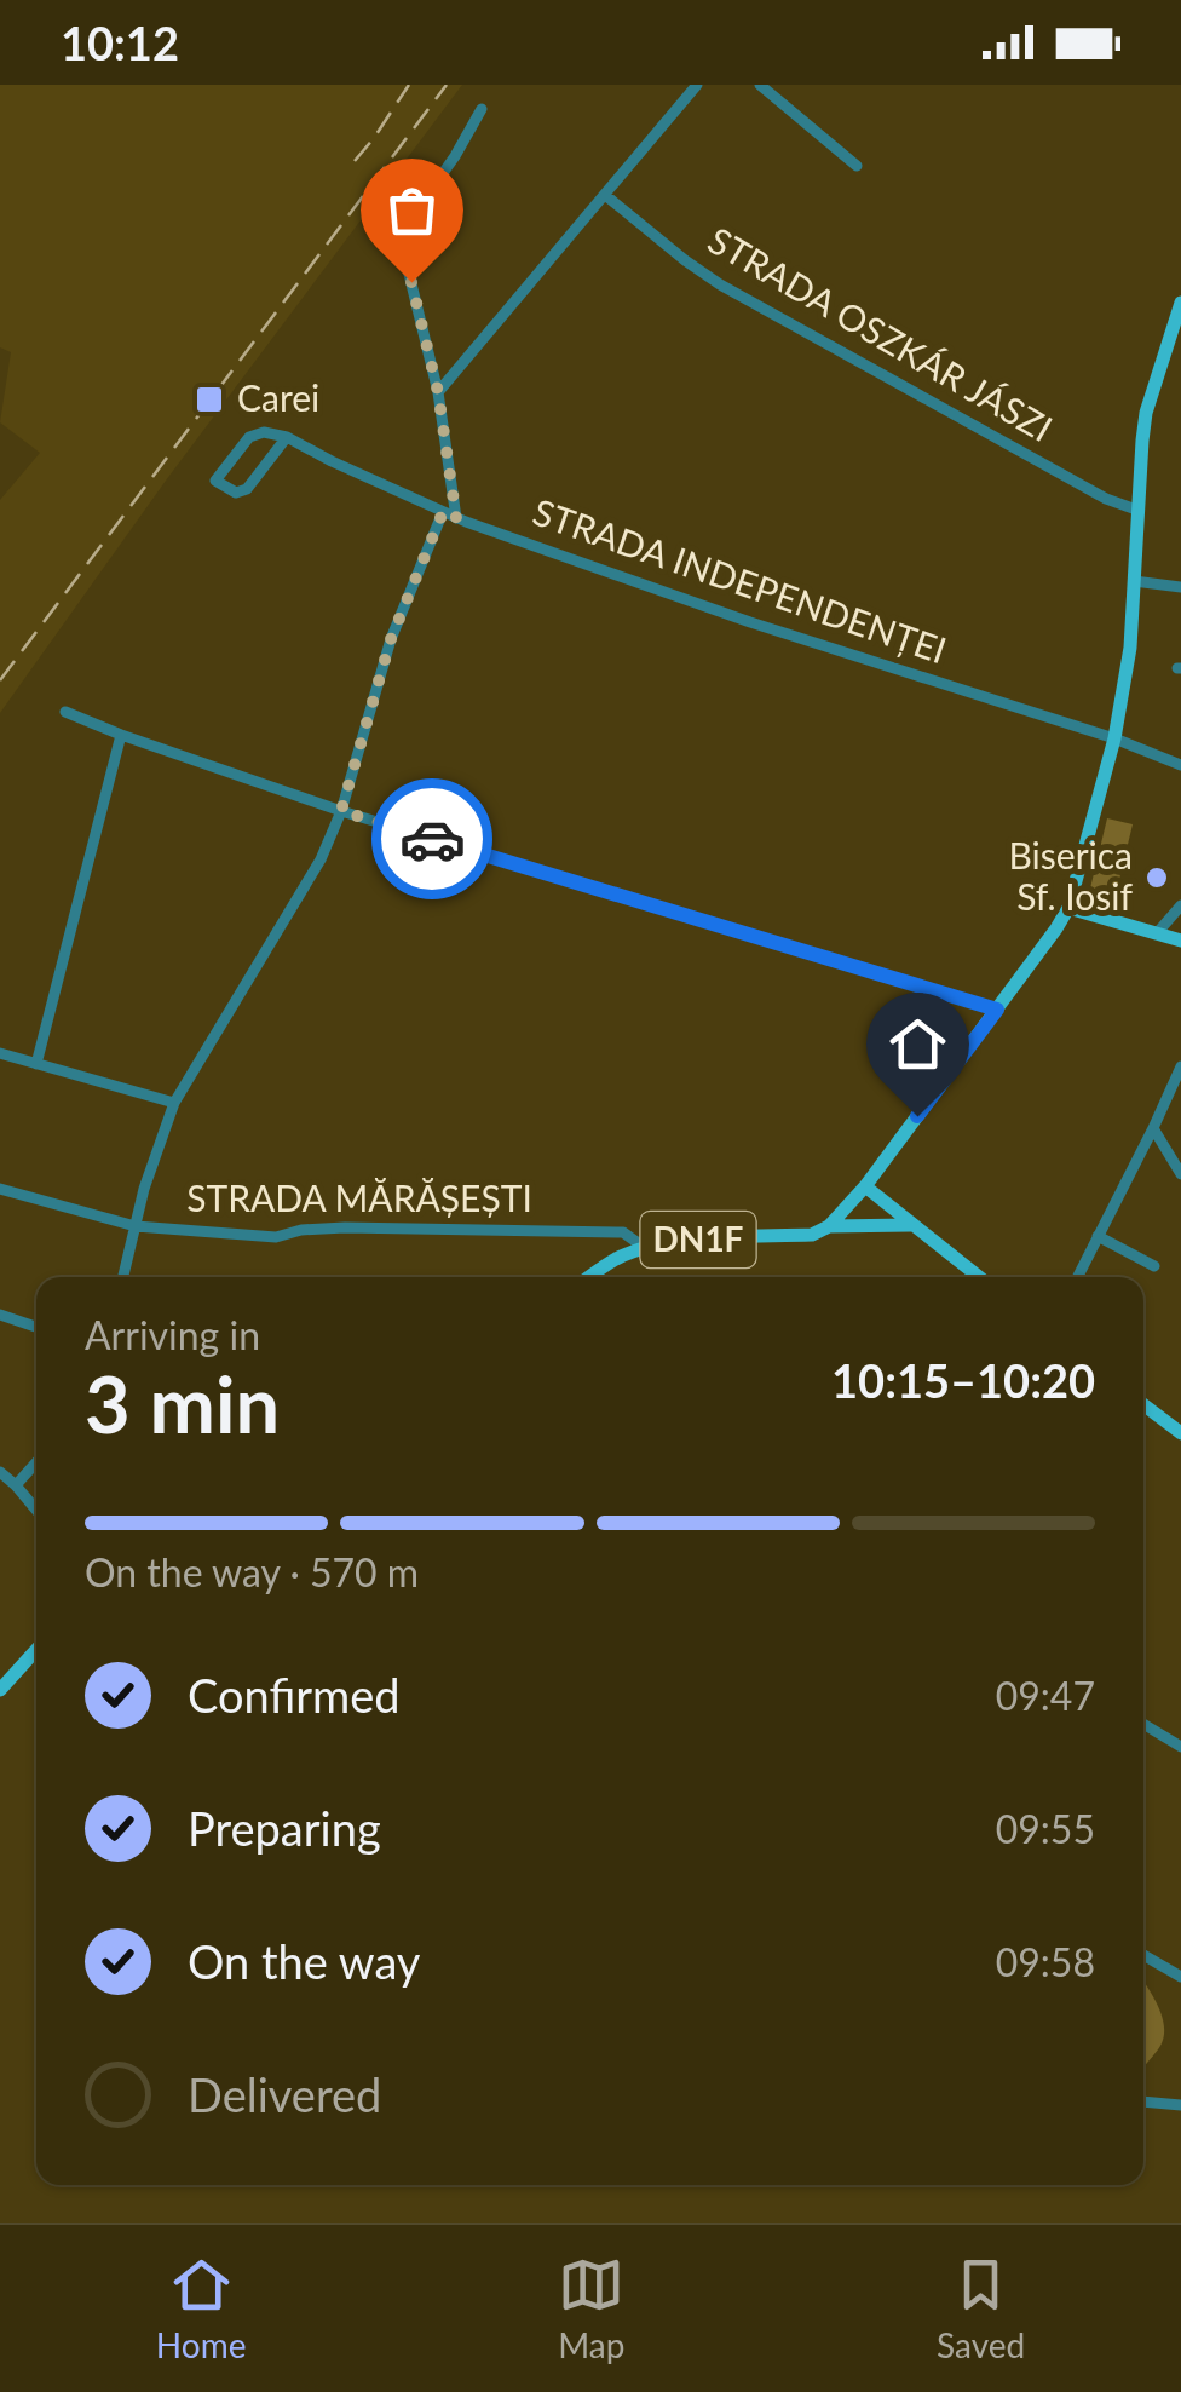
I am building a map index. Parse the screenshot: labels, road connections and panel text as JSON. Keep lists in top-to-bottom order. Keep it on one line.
{"streets":{"main road":["DN1F"],"street":["STRADA OSZKÁR JÁSZI","STRADA INDEPENDENȚEI","STRADA MĂRĂȘEȘTI"]},"crossings":[["STRADA MĂRĂȘEȘTI","DN1F"]],"places":{"transit":["Carei"],"other":["Biserica Sf. Iosif"]},"page":{"status":"10:12","heading":["3 min","Arriving in","10:15–10:20"],"bar":"On the way · 570 m","list":[["Confirmed","09:47"],["Preparing","09:55"],["On the way","09:58"],"Delivered"],"tabs":["Home","Map","Saved"]}}
